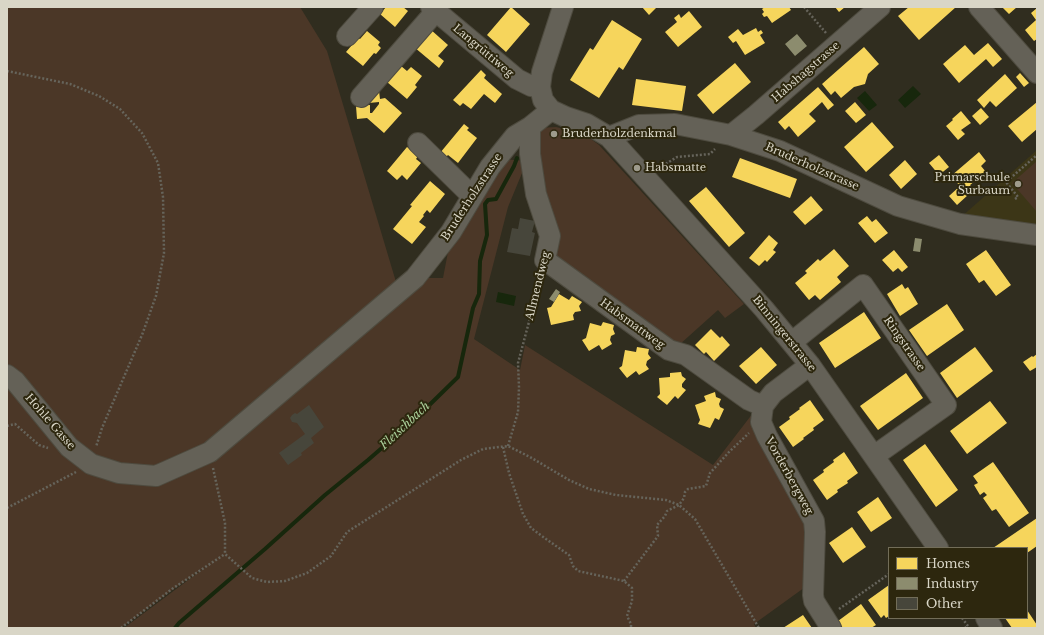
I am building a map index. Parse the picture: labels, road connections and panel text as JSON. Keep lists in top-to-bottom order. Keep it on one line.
{"streets":{"street":["Langrüttiweg","Habshagstrasse","Bruderholzstrasse","Allmendweg","Habsmattweg","Binningerstrasse","Ringstrasse","Hohle Gasse","Vorderbergweg"]},"crossings":[["Habshagstrasse","Bruderholzstrasse"],["Bruderholzstrasse","Allmendweg"],["Bruderholzstrasse","Binningerstrasse"],["Bruderholzstrasse","Hohle Gasse"],["Allmendweg","Habsmattweg"],["Habsmattweg","Vorderbergweg"],["Binningerstrasse","Ringstrasse"]],"water":["Fleischbach"],"places":["Bruderholzdenkmal","Habsmatte","Primarschule Surbaum"],"legend":["Homes","Industry","Other"]}
